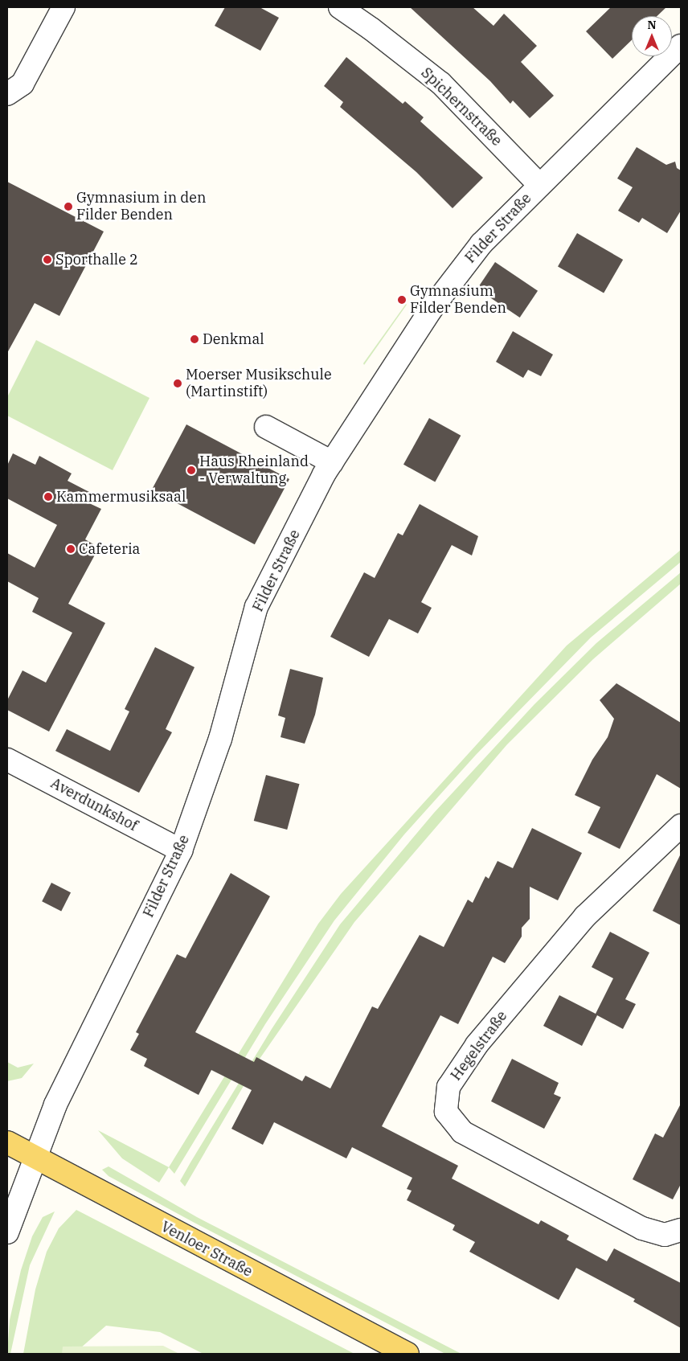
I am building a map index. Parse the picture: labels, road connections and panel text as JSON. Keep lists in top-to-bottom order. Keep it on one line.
{"streets":{"main road":["Venloer Straße"],"street":["Spichernstraße","Filder Straße","Averdunkshof","Hegelstraße"]},"crossings":[["Spichernstraße","Filder Straße"],["Filder Straße","Averdunkshof"],["Filder Straße","Venloer Straße"]],"places":["Gymnasium in den Filder Benden","Sporthalle 2","Gymnasium Filder Benden","Denkmal","Moerser Musikschule (Martinstift)","Haus Rheinland - Verwaltung","Kammermusiksaal","Cafeteria"],"north":"top"}
